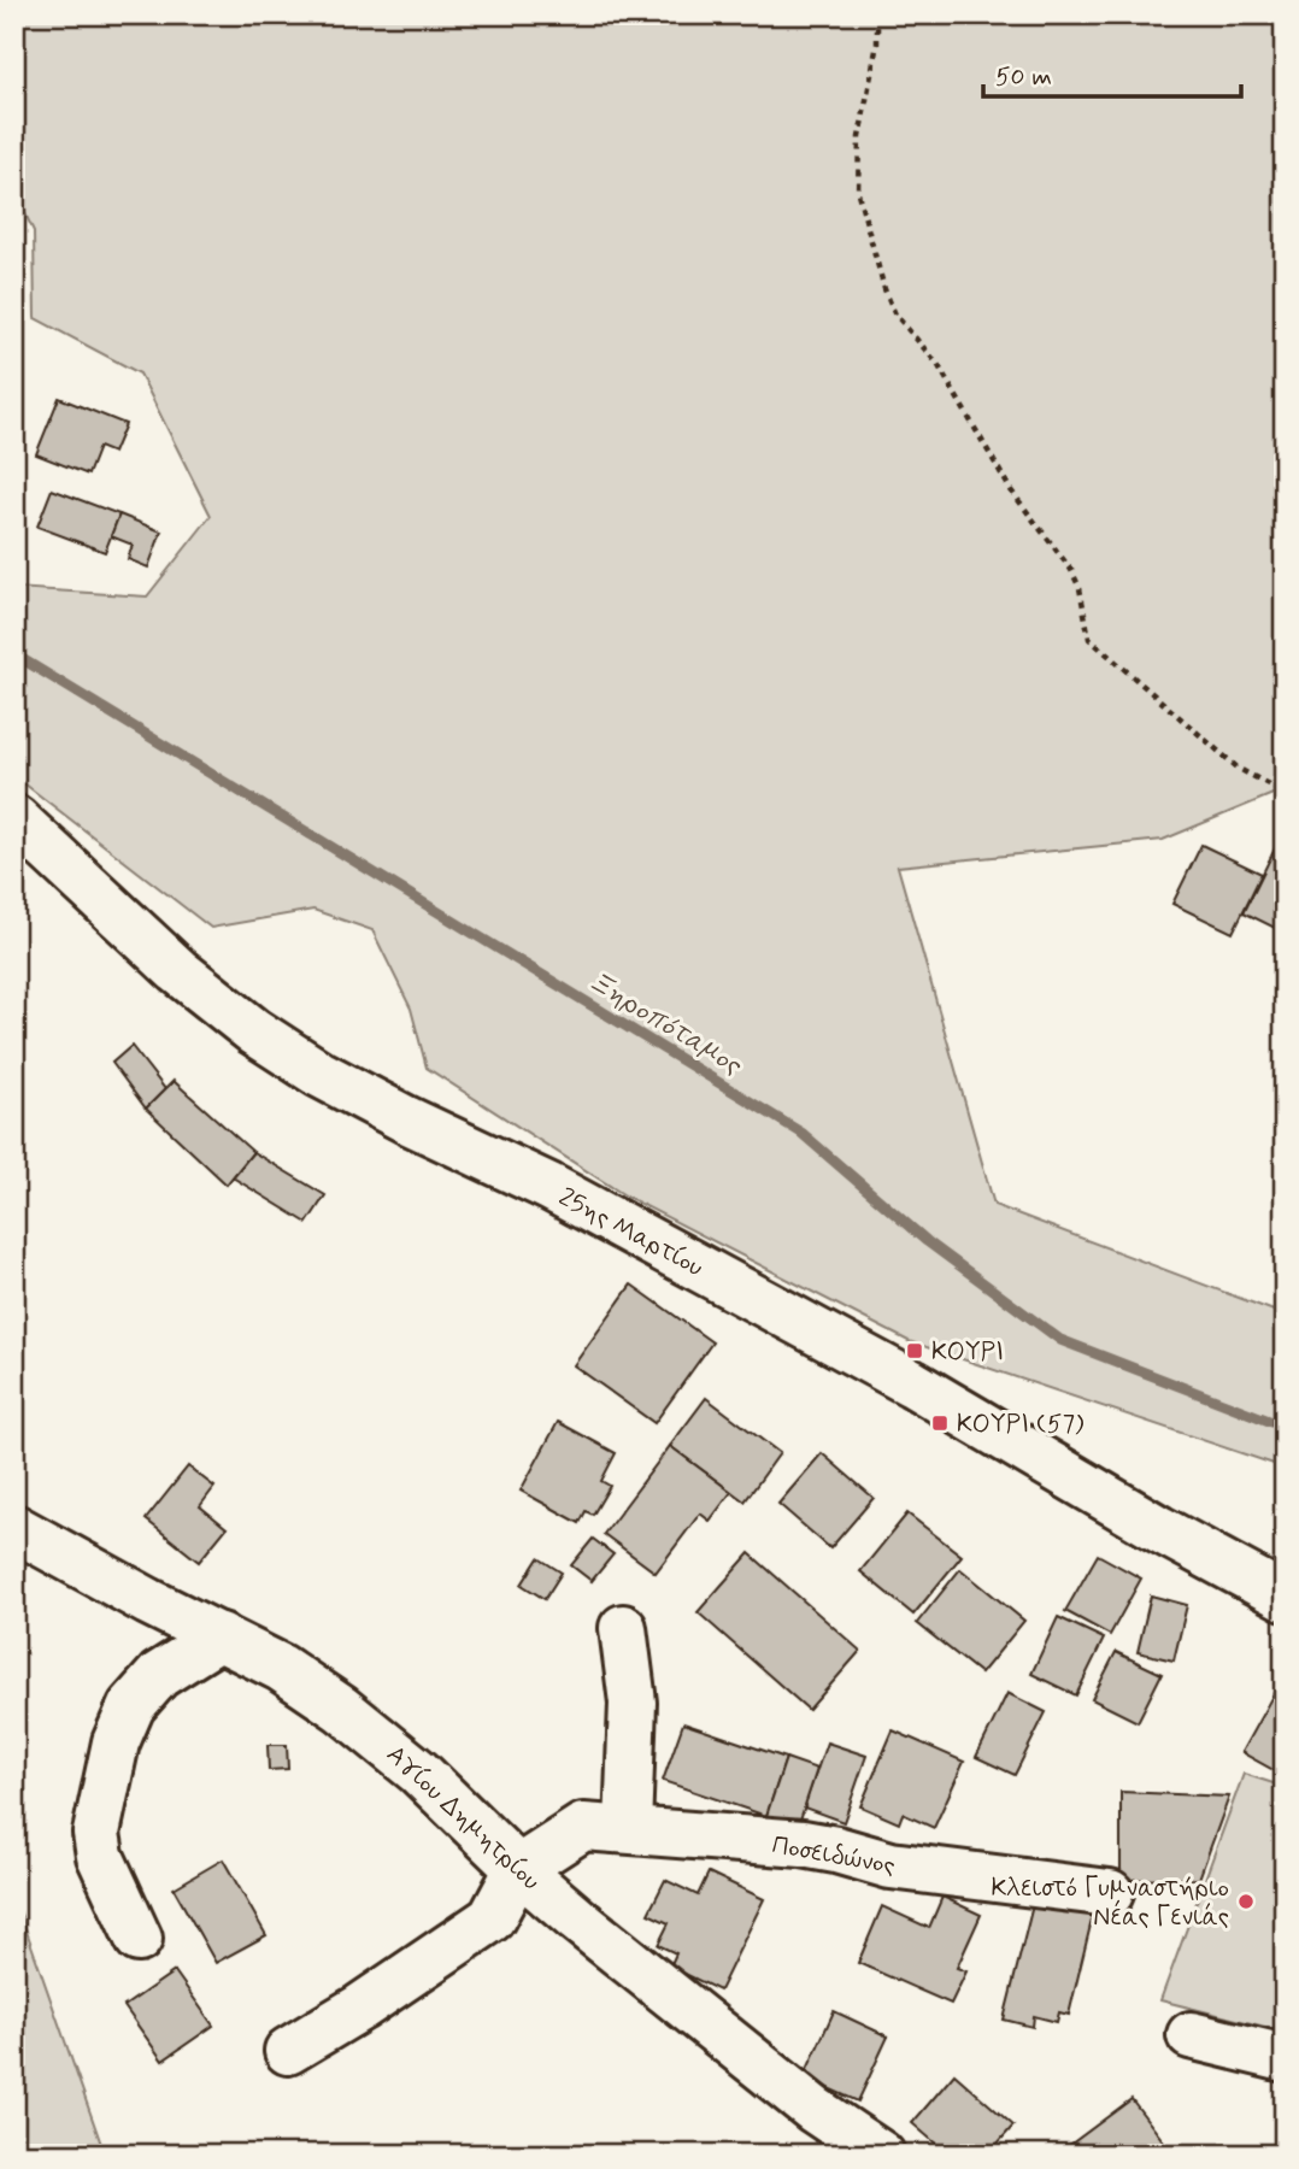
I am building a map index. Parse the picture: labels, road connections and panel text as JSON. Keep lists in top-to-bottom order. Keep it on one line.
{"streets":{"street":["25ης Μαρτίου","Αγίου Δημητρίου","Ποσειδώνος"]},"crossings":[["Αγίου Δημητρίου","Ποσειδώνος"]],"water":["Ξηροπόταμος"],"places":{"transit":["ΚΟΥΡΙ","ΚΟΥΡΙ (57)"],"other":["Κλειστό Γυμναστήριο Νέας Γενιάς"]},"scale_bar":"50 m"}
